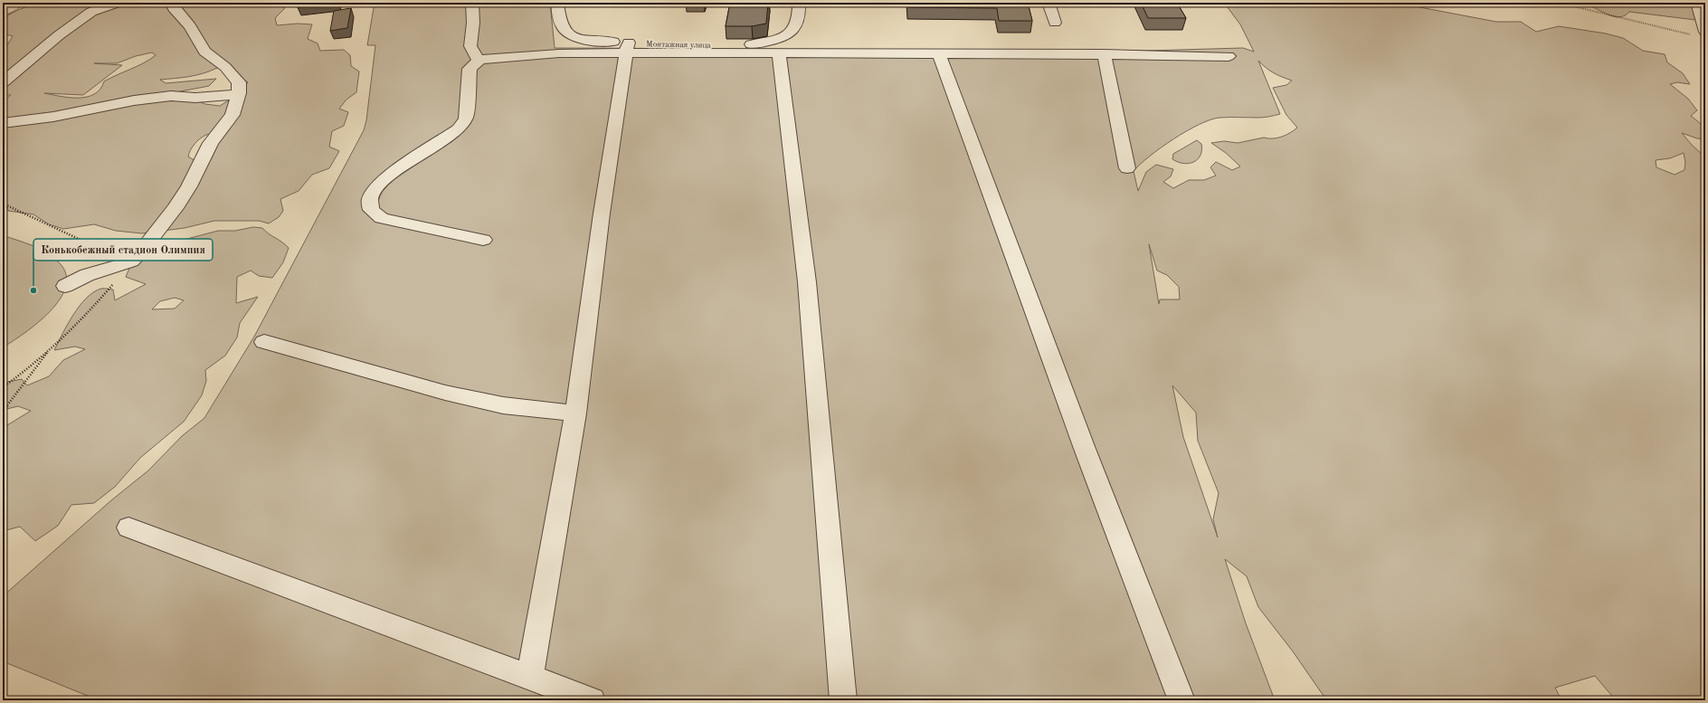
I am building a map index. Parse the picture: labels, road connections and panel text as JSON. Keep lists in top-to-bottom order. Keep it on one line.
{"places":["Конькобежный стадион Олимпия"]}
